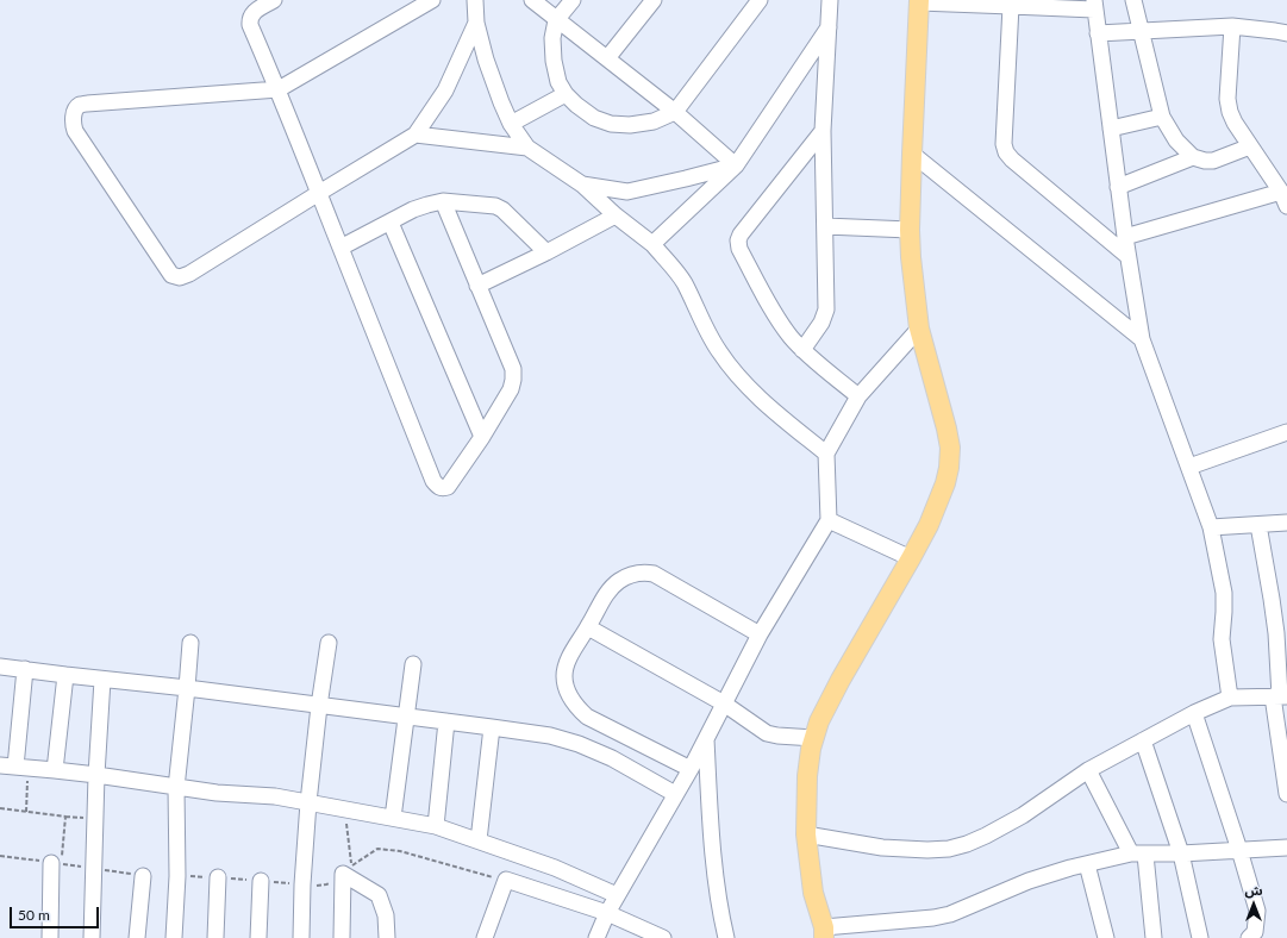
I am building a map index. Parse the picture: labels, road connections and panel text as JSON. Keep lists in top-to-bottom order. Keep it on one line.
{"scale_bar":"50 m","north":"top"}
